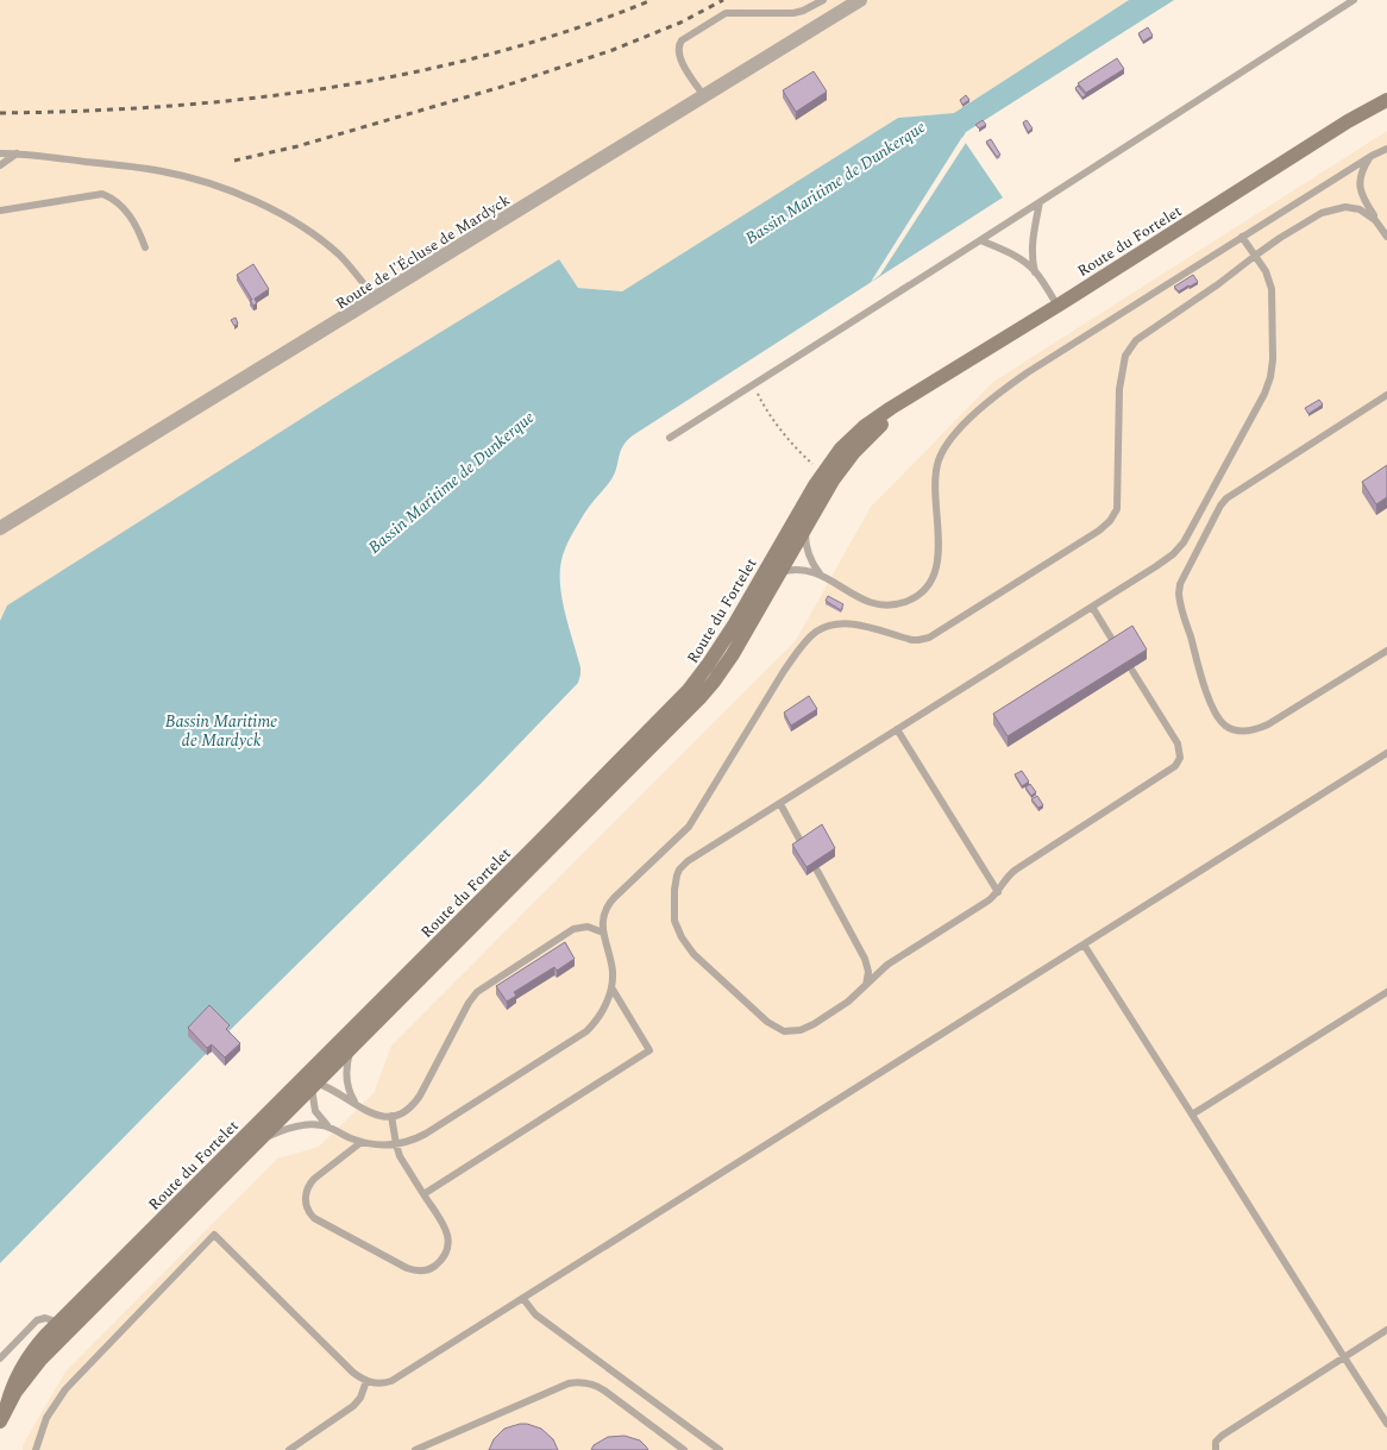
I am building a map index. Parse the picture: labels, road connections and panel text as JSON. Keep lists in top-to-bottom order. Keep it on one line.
{"streets":{"main road":["Route du Fortelet"],"street":["Route de l'Écluse de Mardyck"]},"water":["Bassin Maritime de Dunkerque","Bassin Maritime de Mardyck"]}
